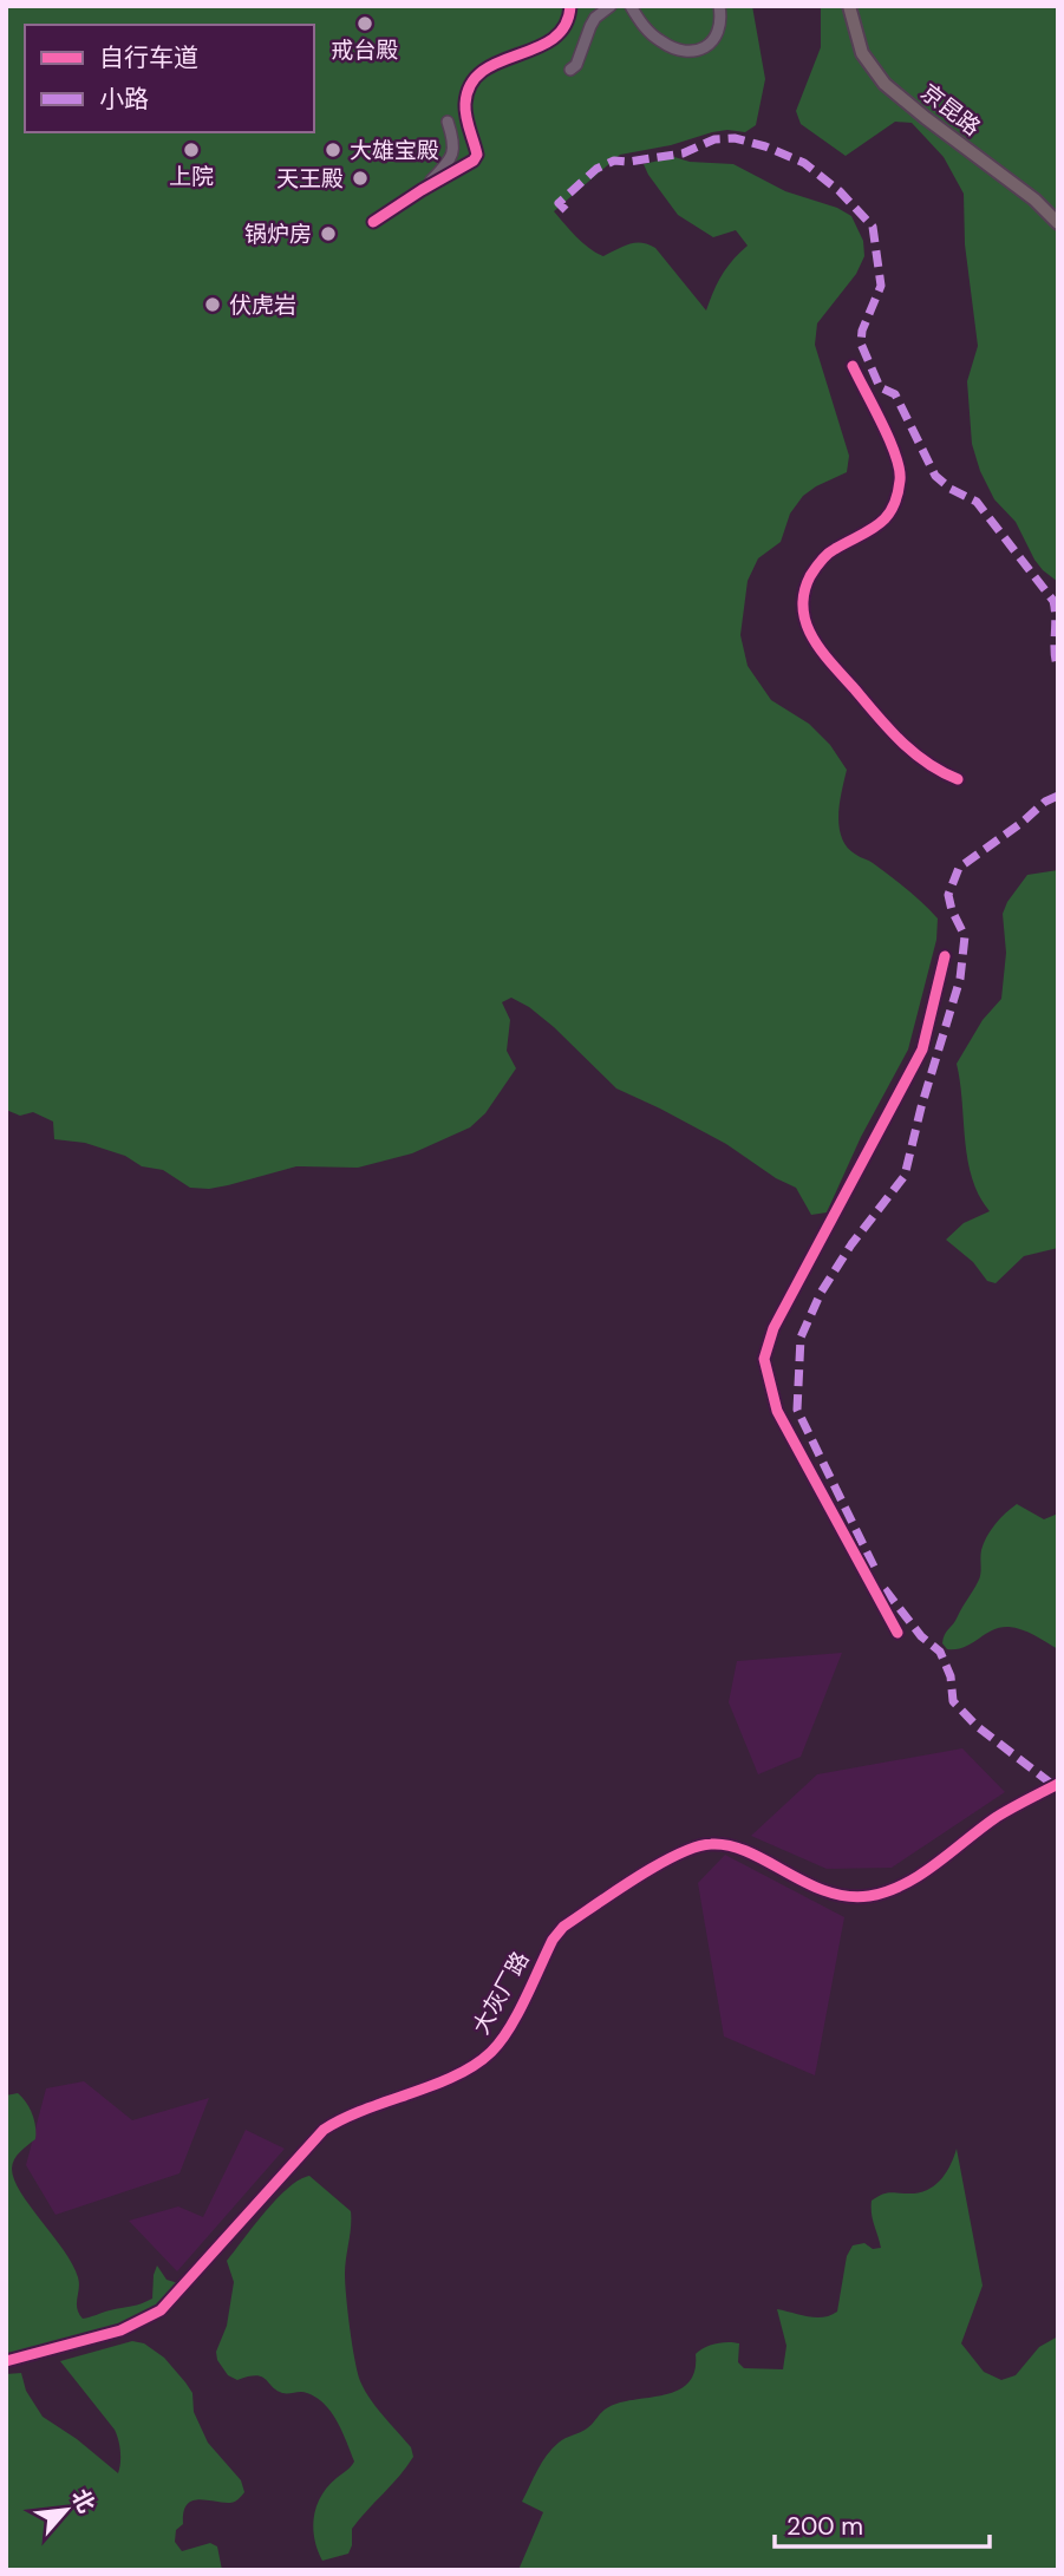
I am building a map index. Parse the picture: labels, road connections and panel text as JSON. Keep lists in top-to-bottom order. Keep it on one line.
{"streets":{"main road":["京昆路"],"street":["大灰厂路"]},"places":["戒台殿","上院","大雄宝殿","天王殿","锅炉房","伏虎岩"],"legend":["自行车道","小路"],"scale_bar":"200 m","north":"top right"}
